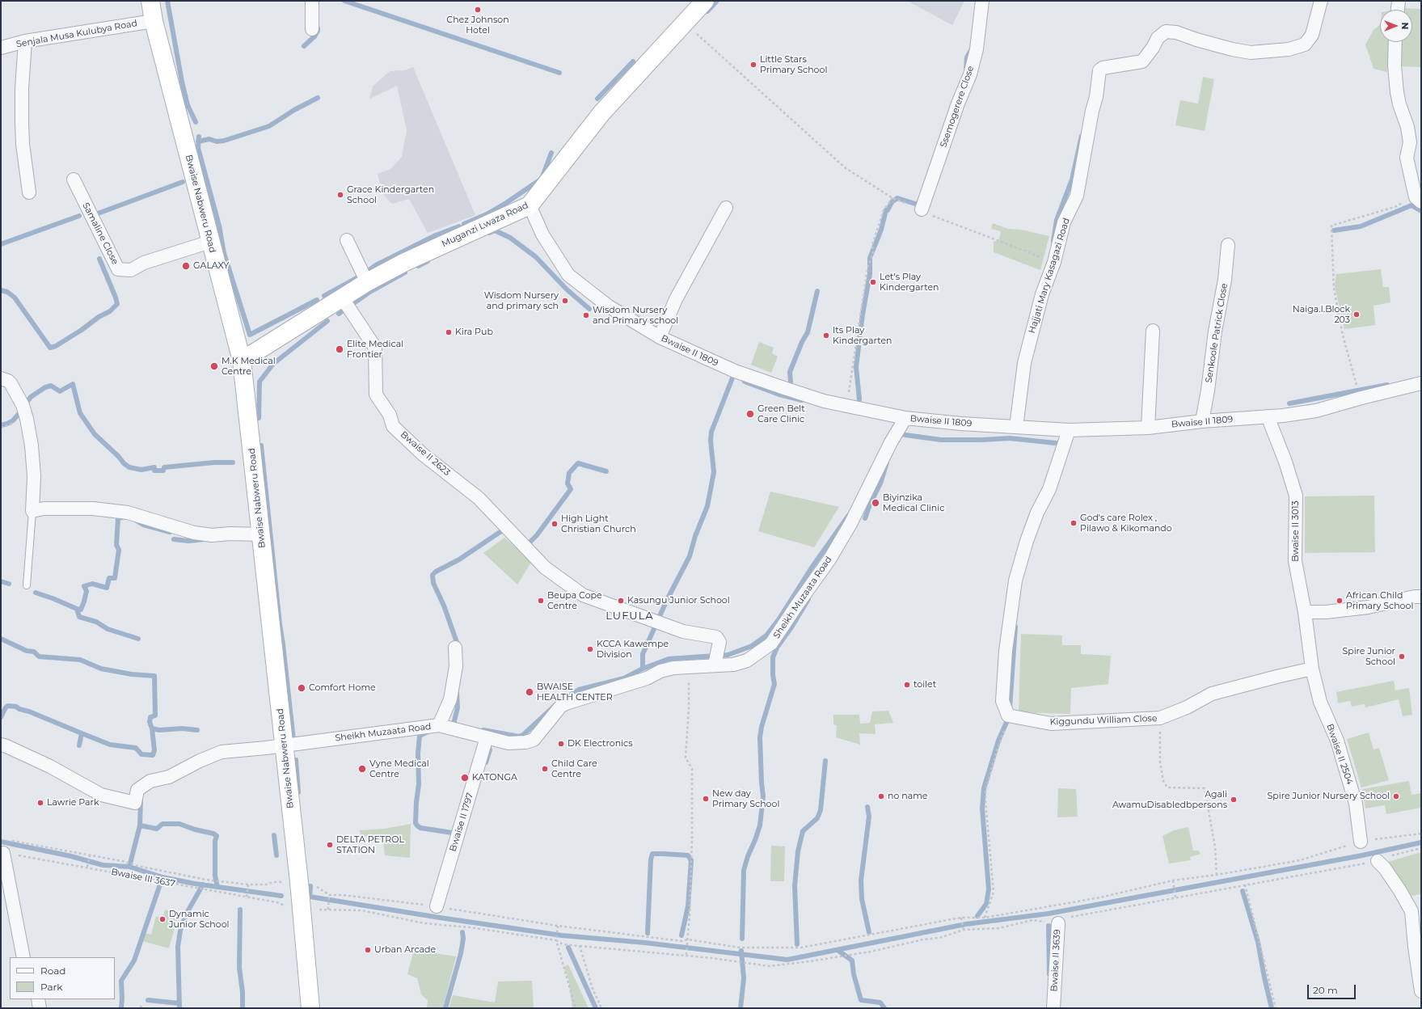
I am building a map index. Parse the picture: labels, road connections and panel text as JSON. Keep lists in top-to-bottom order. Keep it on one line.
{"streets":{"main road":["Bwaise Nabweru Road","Muganzi Lwaza Road"],"street":["Senjala Musa Kulubya Road","Ssemogerere Close","Samaline Close","Hajjati Mary Kasagazi Road","Senkoole Patrick Close","Bwaise II 1809","Bwaise II 2623","Bwaise II 3013","Sheikh Muzaata Road","Kiggundu William Close","Bwaise II 2504","Bwaise II 1797","Bwaise II 3639"],"path":["Bwaise III 3637"]},"crossings":[["Senjala Musa Kulubya Road","Bwaise Nabweru Road"],["Bwaise Nabweru Road","Muganzi Lwaza Road"],["Bwaise Nabweru Road","Samaline Close"],["Bwaise Nabweru Road","Sheikh Muzaata Road"],["Bwaise Nabweru Road","Bwaise III 3637"],["Muganzi Lwaza Road","Bwaise II 1809"],["Muganzi Lwaza Road","Bwaise II 2623"],["Hajjati Mary Kasagazi Road","Bwaise II 1809"],["Senkoole Patrick Close","Bwaise II 1809"],["Bwaise II 1809","Bwaise II 3013"],["Bwaise II 1809","Sheikh Muzaata Road"],["Bwaise II 2623","Sheikh Muzaata Road"],["Bwaise II 3013","Kiggundu William Close"],["Bwaise II 3013","Bwaise II 2504"],["Sheikh Muzaata Road","Bwaise II 1797"],["Kiggundu William Close","Bwaise II 2504"],["Bwaise III 3637","Bwaise II 3639"]],"districts":["LUFULA"],"places":["Chez Johnson Hotel","Little Stars Primary School","Grace Kindergarten School","GALAXY","Let's Play Kindergarten","Wisdom Nursery and primary sch","Naiga.I.Block 203","Wisdom Nursery and Primary school","Kira Pub","Its Play Kindergarten","Elite Medical Frontier","M.K Medical Centre","Green Belt Care Clinic","Biyinzika Medical Clinic","God's care Rolex , Pilawo & Kikomando","High Light Christian Church","Beupa Cope Centre","Kasungu Junior School","African Child Primary School","KCCA Kawempe Division","Spire Junior School","toilet","Comfort Home","BWAISE HEALTH CENTER","DK Electronics","Vyne Medical Centre","Child Care Centre","KATONGA","no name","Spire Junior Nursery School","New day Primary School","Agali AwamuDisabledbpersons","Lawrie Park","DELTA PETROL STATION","Dynamic Junior School","Urban Arcade"],"legend":["Road","Park"],"scale_bar":"20 m","north":"right"}
